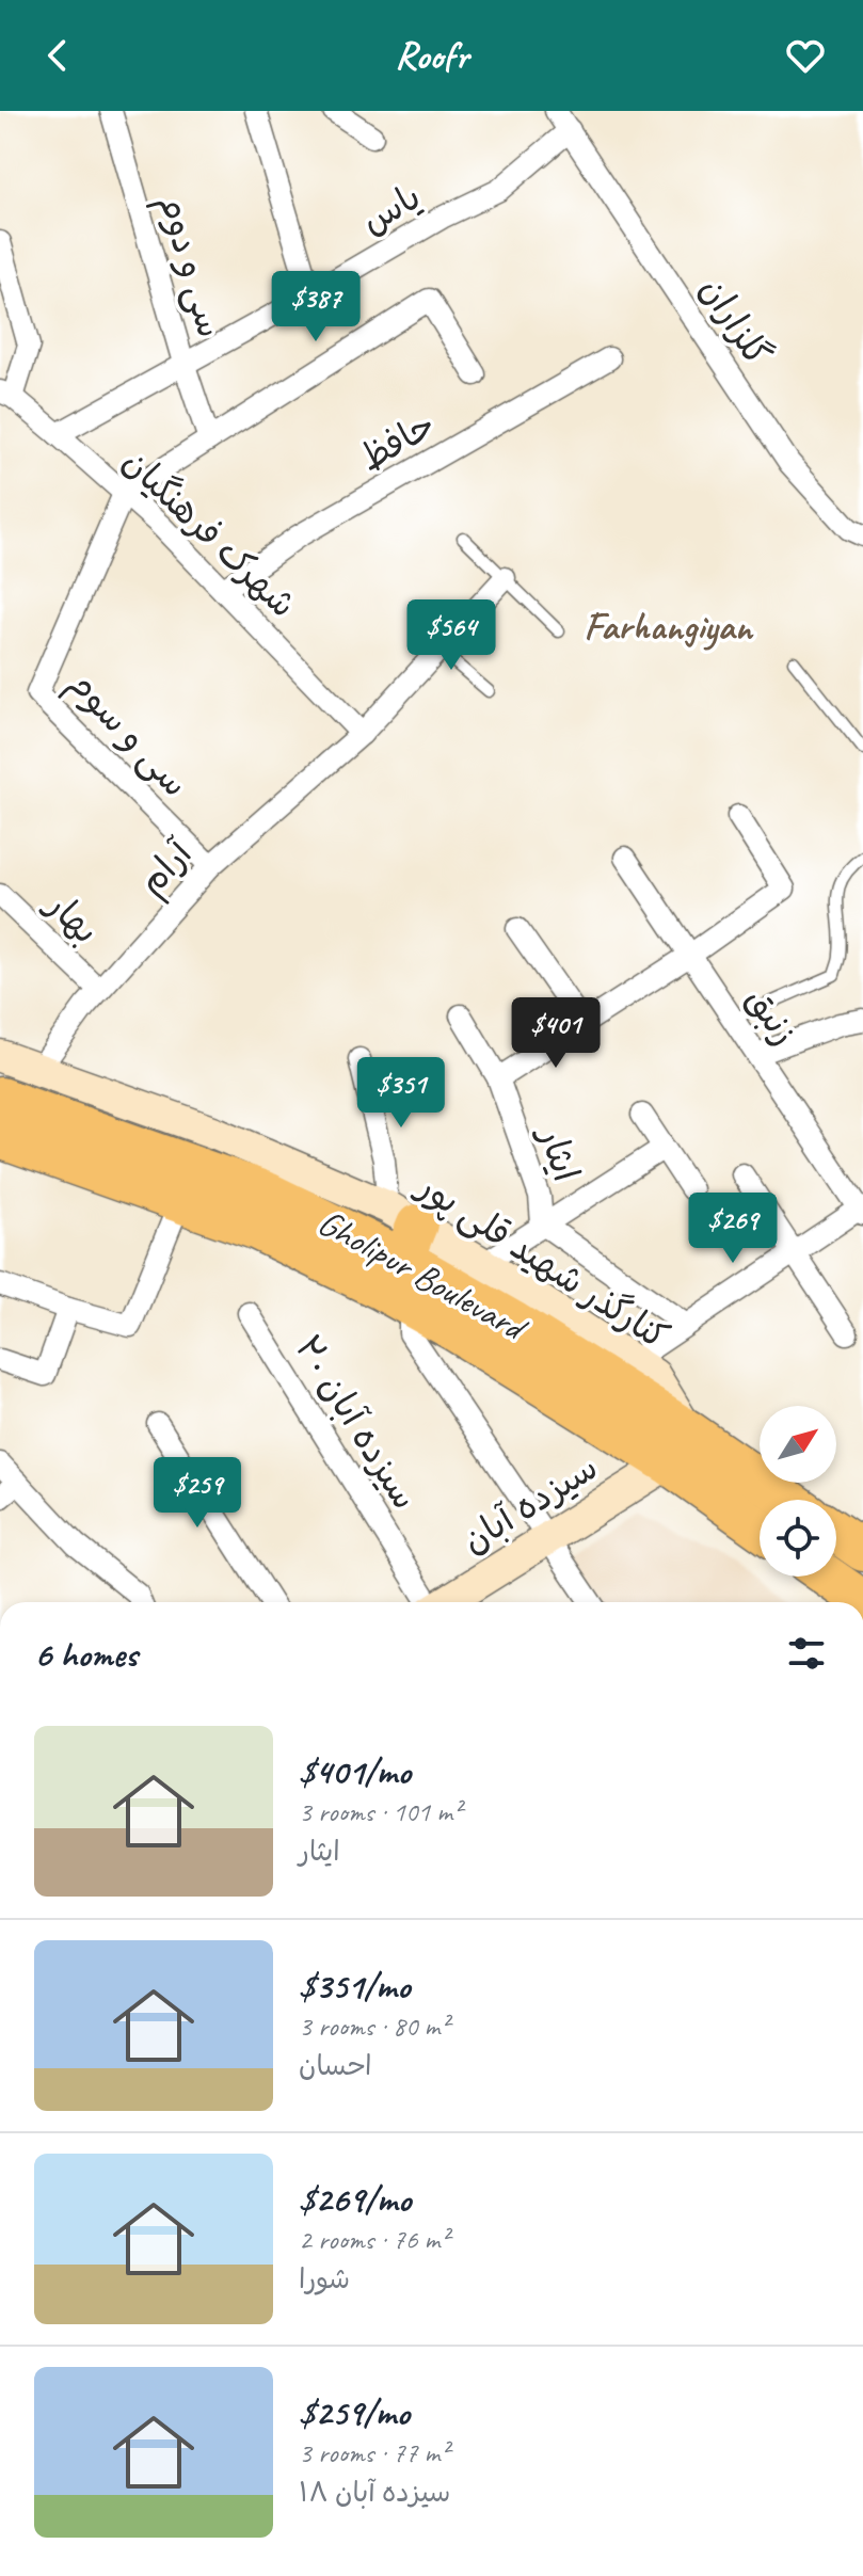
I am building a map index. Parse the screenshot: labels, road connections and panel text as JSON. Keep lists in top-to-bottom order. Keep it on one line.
{"streets":{"highway":["Gholipur Boulevard"],"street":["یاس","سی و دوم","گلزاران","حافظ","شهرک فرهنگیان","سی و سوم","آرام","بهار","زنبق","ایثار","کنارگذر شهید قلی پور","سیزده آبان ۲۰","سیزده آبان"]},"crossings":[["یاس","سی و دوم"],["یاس","گلزاران"],["یاس","شهرک فرهنگیان"],["حافظ","شهرک فرهنگیان"],["شهرک فرهنگیان","سی و سوم"],["شهرک فرهنگیان","آرام"],["سی و سوم","آرام"],["آرام","بهار"],["آرام","کنارگذر شهید قلی پور"],["کنارگذر شهید قلی پور","Gholipur Boulevard"],["کنارگذر شهید قلی پور","سیزده آبان"],["Gholipur Boulevard","سیزده آبان"]],"districts":["Farhangiyan"],"north":"top right","page":{"header":"Roofr","price":["$387","$564","$401","$351","$269","$259"],"heading":"6 homes","list":[{"name":"$401/mo","note":"3 rooms · 101 m² · ایثار"},{"name":"$351/mo","note":"3 rooms · 80 m² · احسان"},{"name":"$269/mo","note":"2 rooms · 76 m² · شورا"},{"name":"$259/mo","note":"3 rooms · 77 m² · سیزده آبان ۱۸"}]}}
